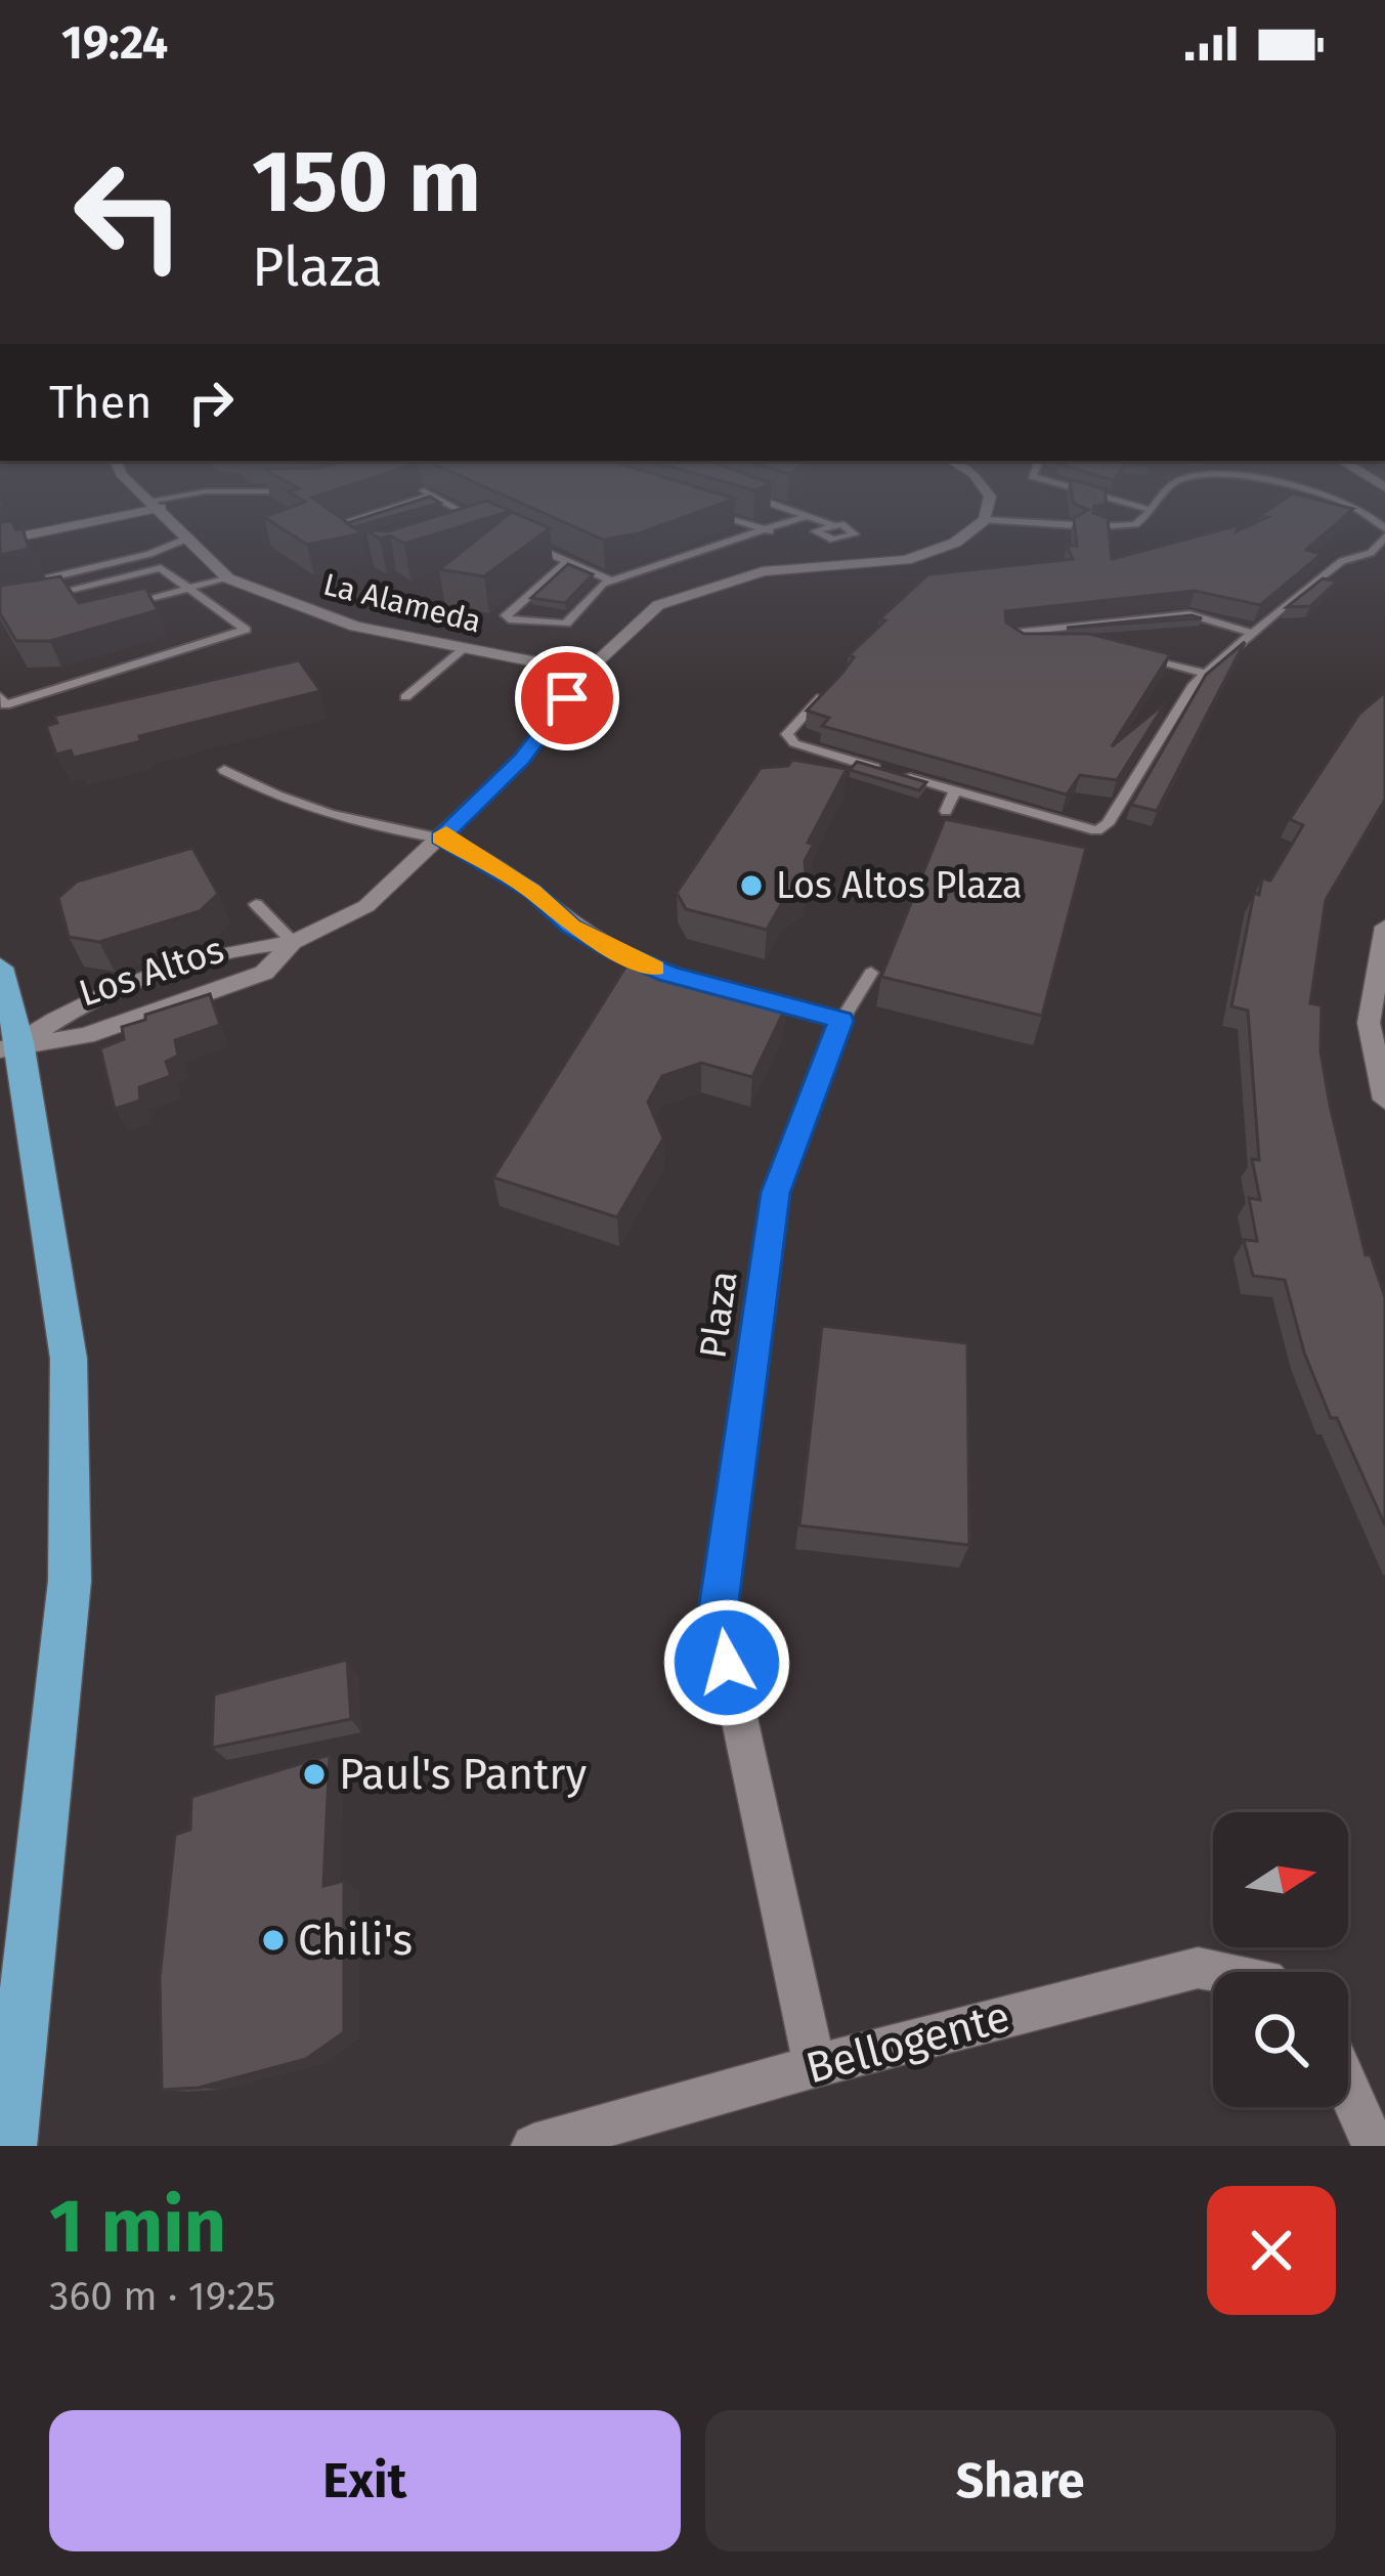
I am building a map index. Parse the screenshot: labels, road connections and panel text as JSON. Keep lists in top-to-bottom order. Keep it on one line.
{"streets":{"street":["La Alameda","Los Altos","Plaza","Bellogente"]},"crossings":[["La Alameda","Los Altos"],["Plaza","Bellogente"]],"places":["Los Altos Plaza","Paul's Pantry","Chili's"],"north":"right","page":{"status":"19:24","turn":["150 m","Plaza"],"then":"Then","heading":["1 min","360 m · 19:25"],"buttons":["Exit","Share"]}}
